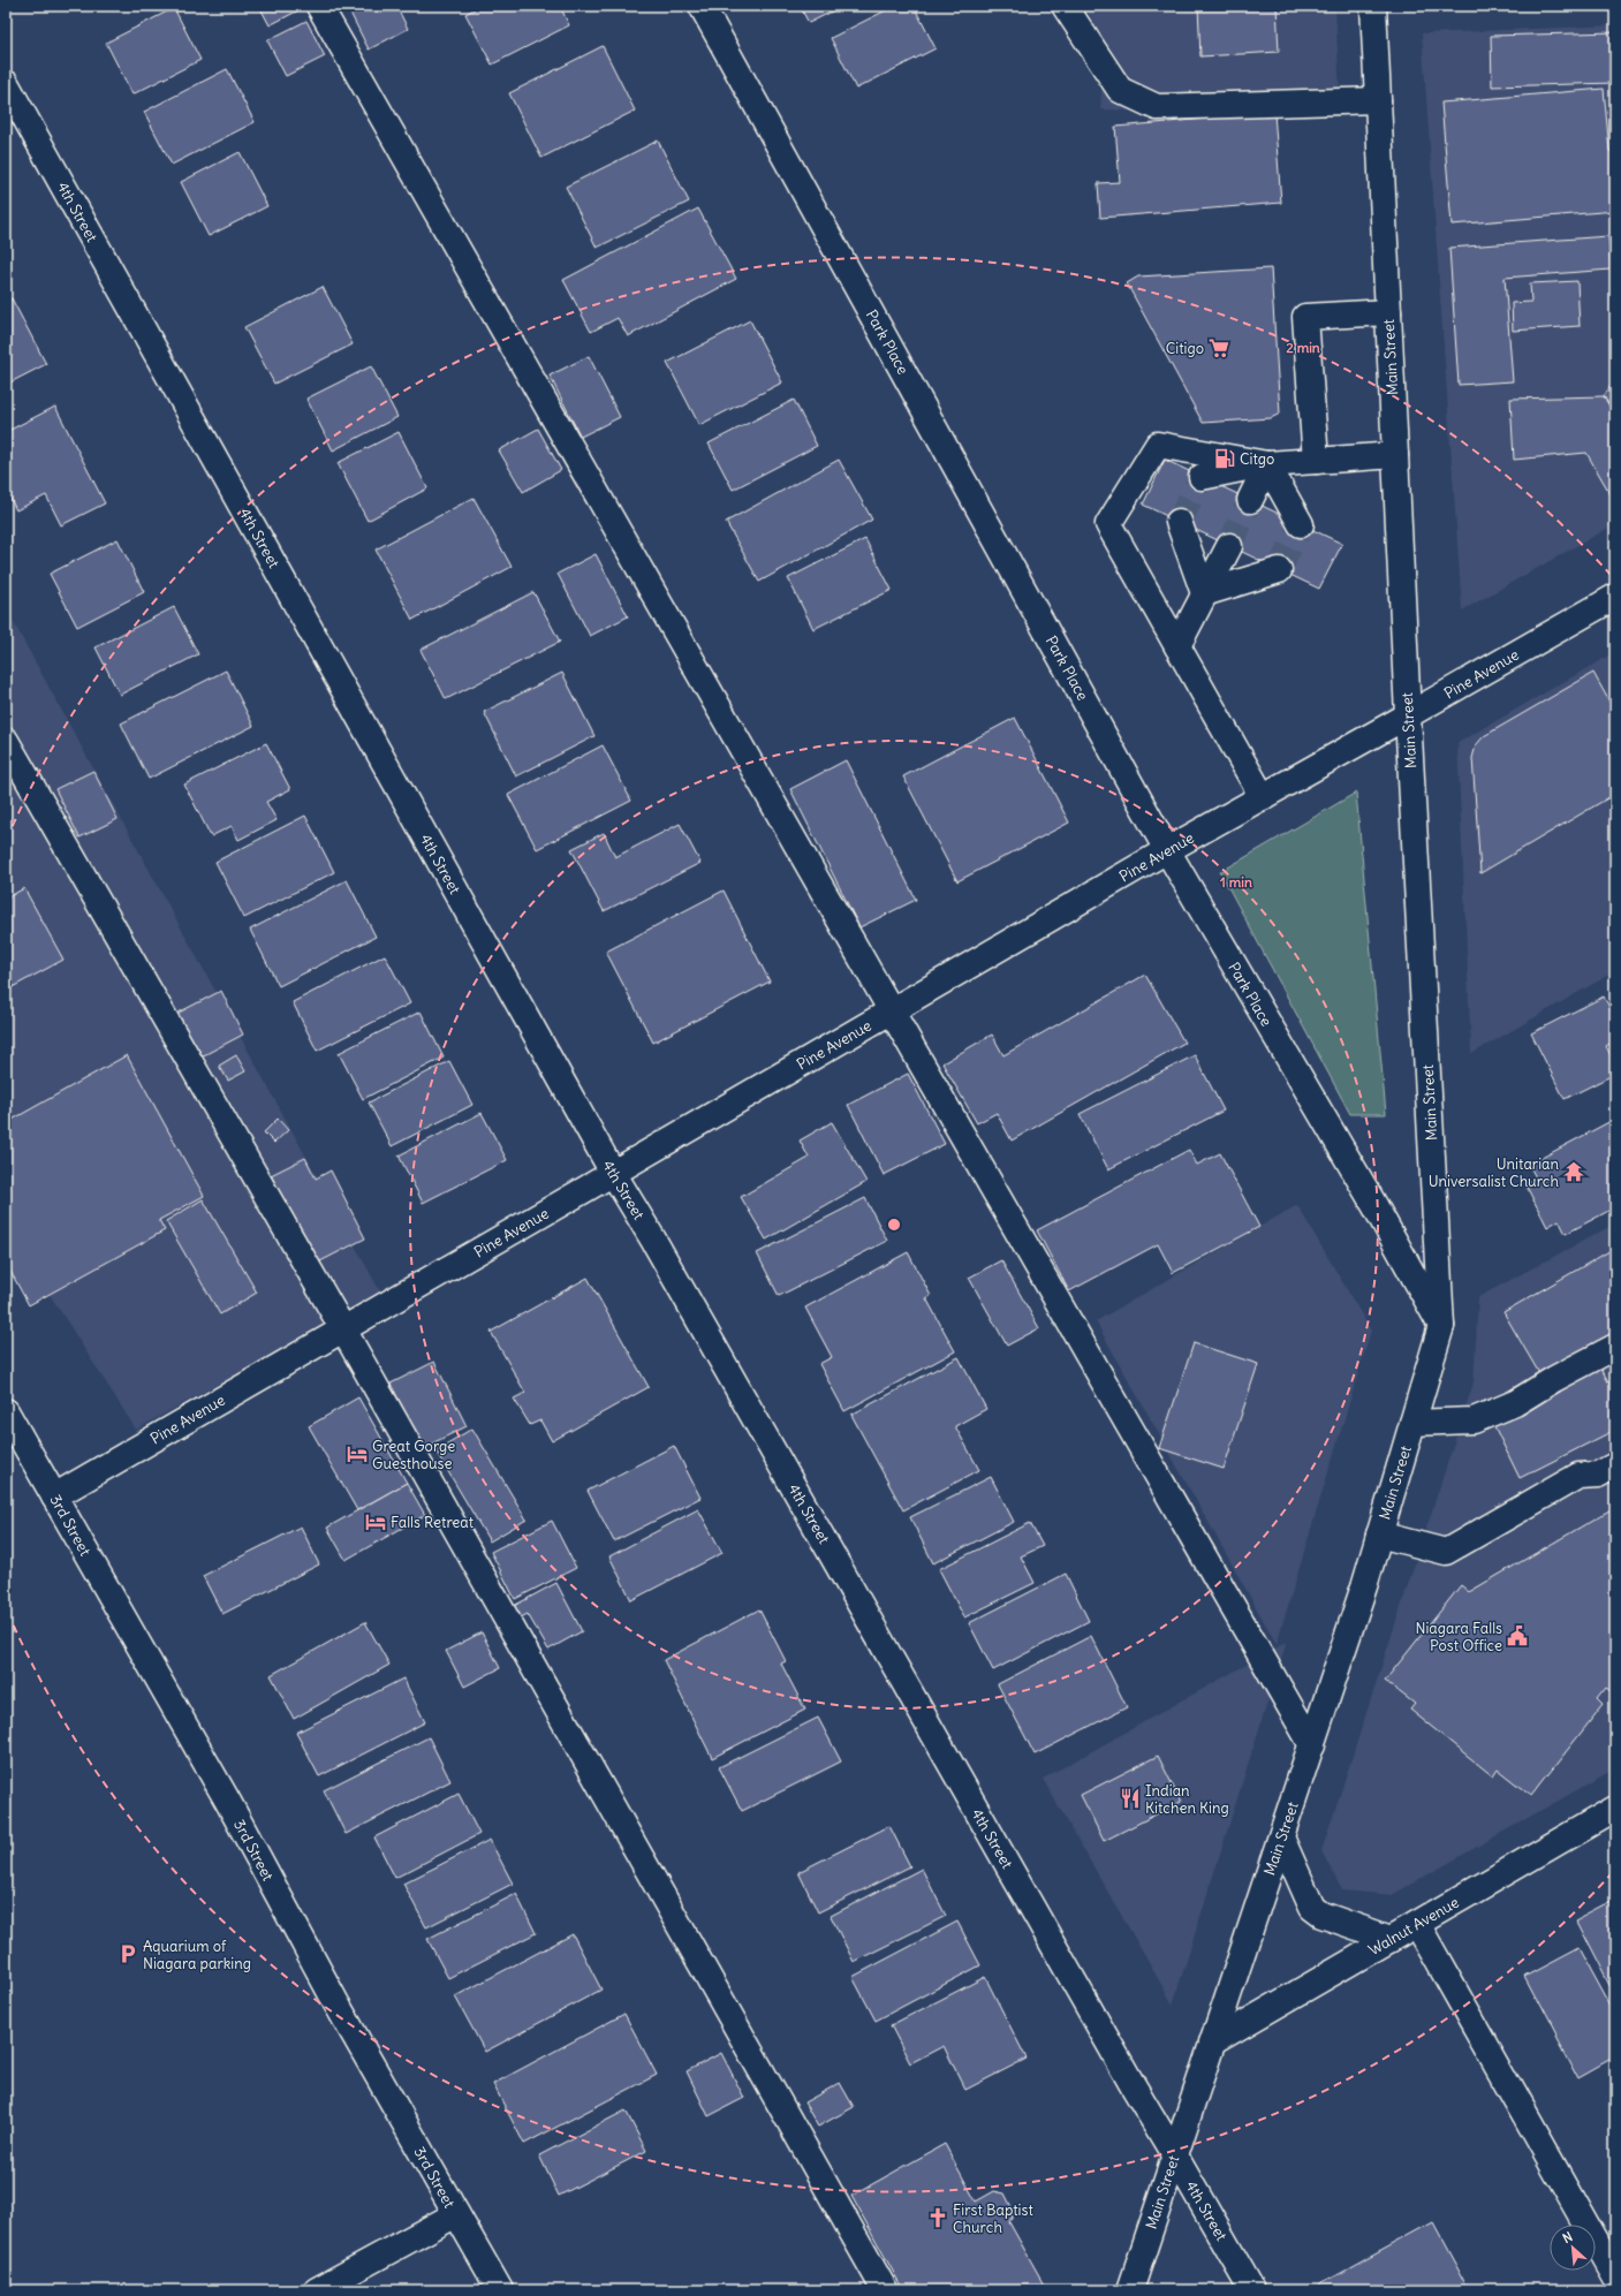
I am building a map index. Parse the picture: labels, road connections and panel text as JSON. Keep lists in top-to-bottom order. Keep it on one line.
{"streets":{"street":["4th Street","Park Place","Main Street","Pine Avenue","3rd Street","Walnut Avenue"]},"crossings":[["4th Street","Main Street"],["4th Street","Pine Avenue"],["Park Place","Main Street"],["Park Place","Pine Avenue"],["Main Street","Pine Avenue"],["Main Street","Walnut Avenue"],["Pine Avenue","3rd Street"]],"places":{"supermarket":["Citigo"],"fuel station":["Citgo"],"temple":["Unitarian Universalist Church"],"hotel":["Great Gorge Guesthouse","Falls Retreat"],"public building":["Niagara Falls Post Office"],"restaurant":["Indian Kitchen King"],"parking":["Aquarium of Niagara parking"],"church":["First Baptist Church"]},"north":"top left","rings":["2 min","1 min"]}
